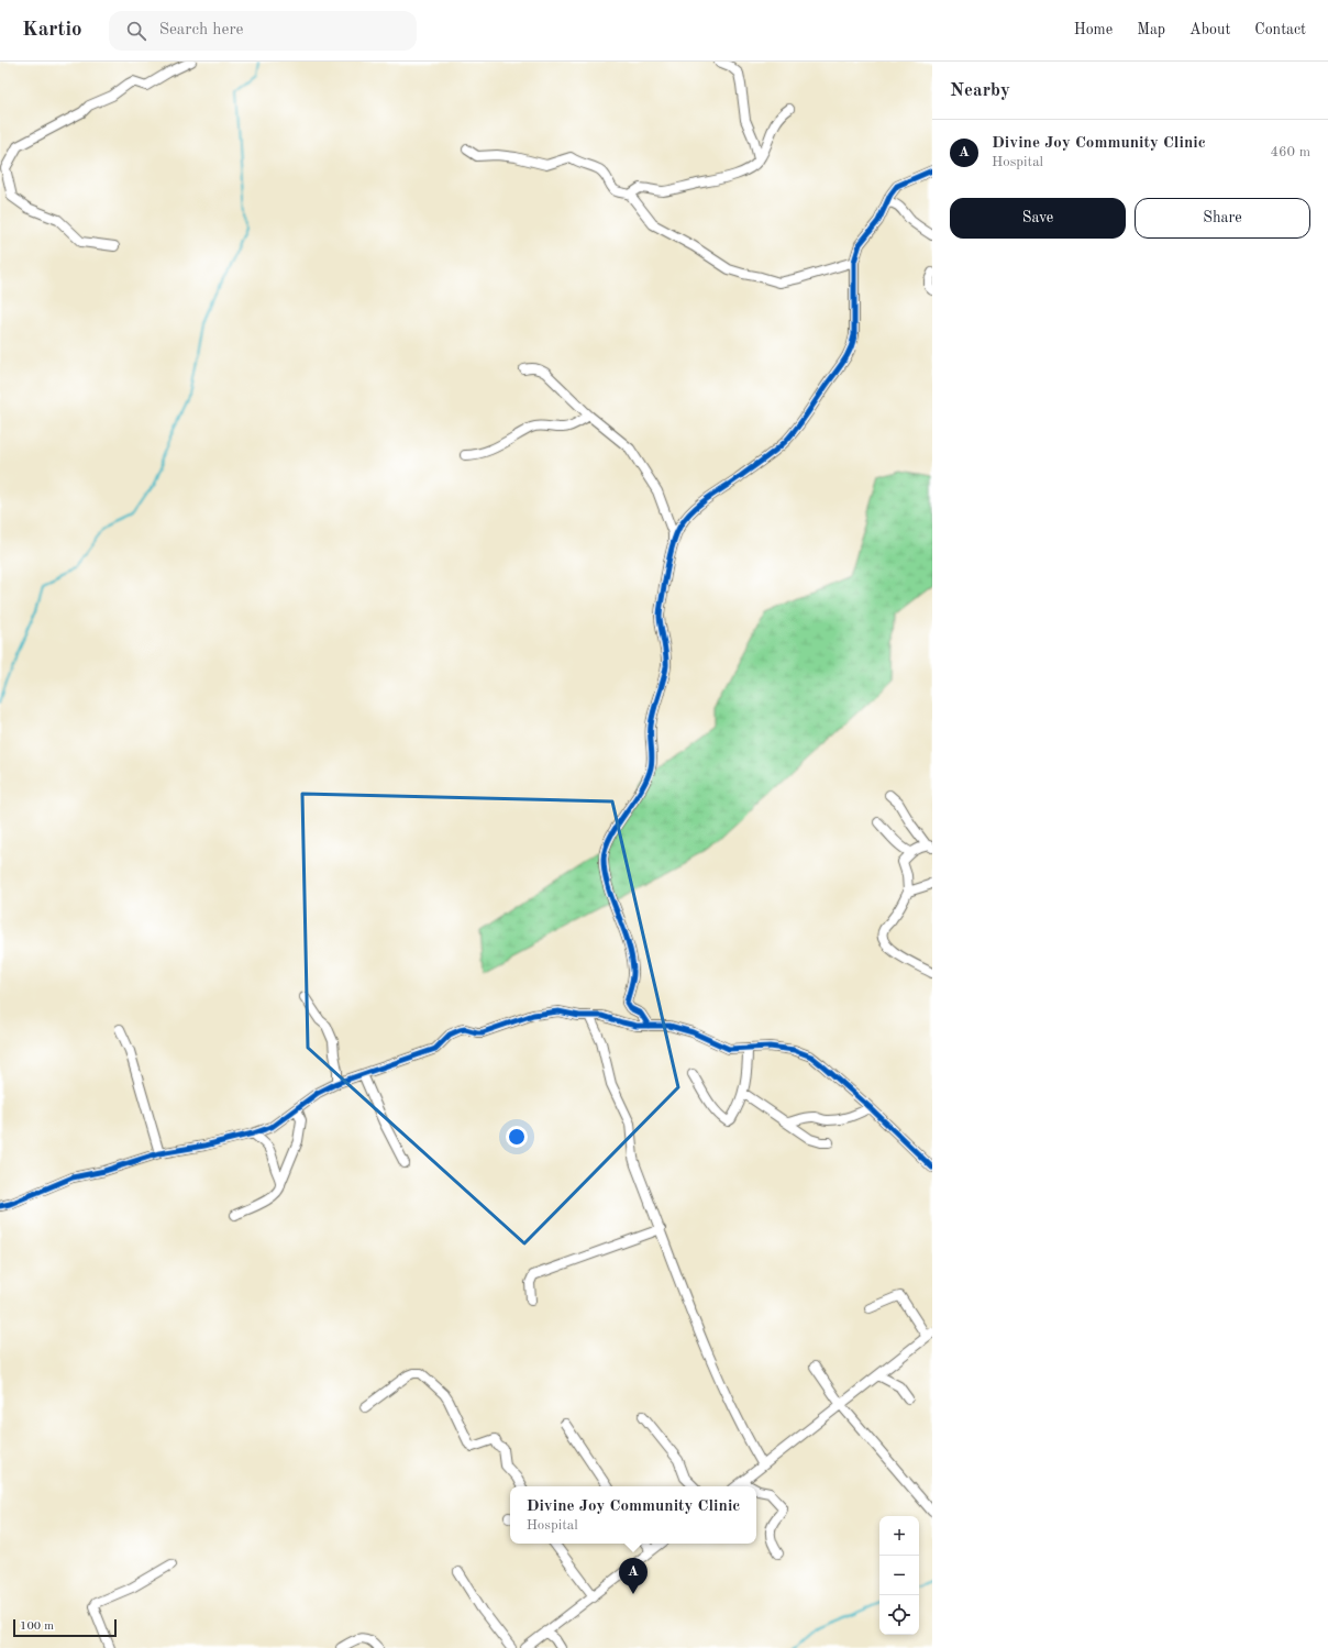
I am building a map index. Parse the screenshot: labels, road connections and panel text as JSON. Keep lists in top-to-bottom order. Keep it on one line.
{"scale_bar":"100 m","page":{"header":"Kartio","search":"Search here","nav":["Home","Map","About","Contact"],"heading":"Nearby","list":[{"mark":"A","name":"Divine Joy Community Clinic","note":"Hospital","value":"460 m"}],"buttons":["Save","Share"],"popup":["Divine Joy Community Clinic","Hospital"],"map_buttons":["+","−"],"pins":"A","scale":"100 m"}}
